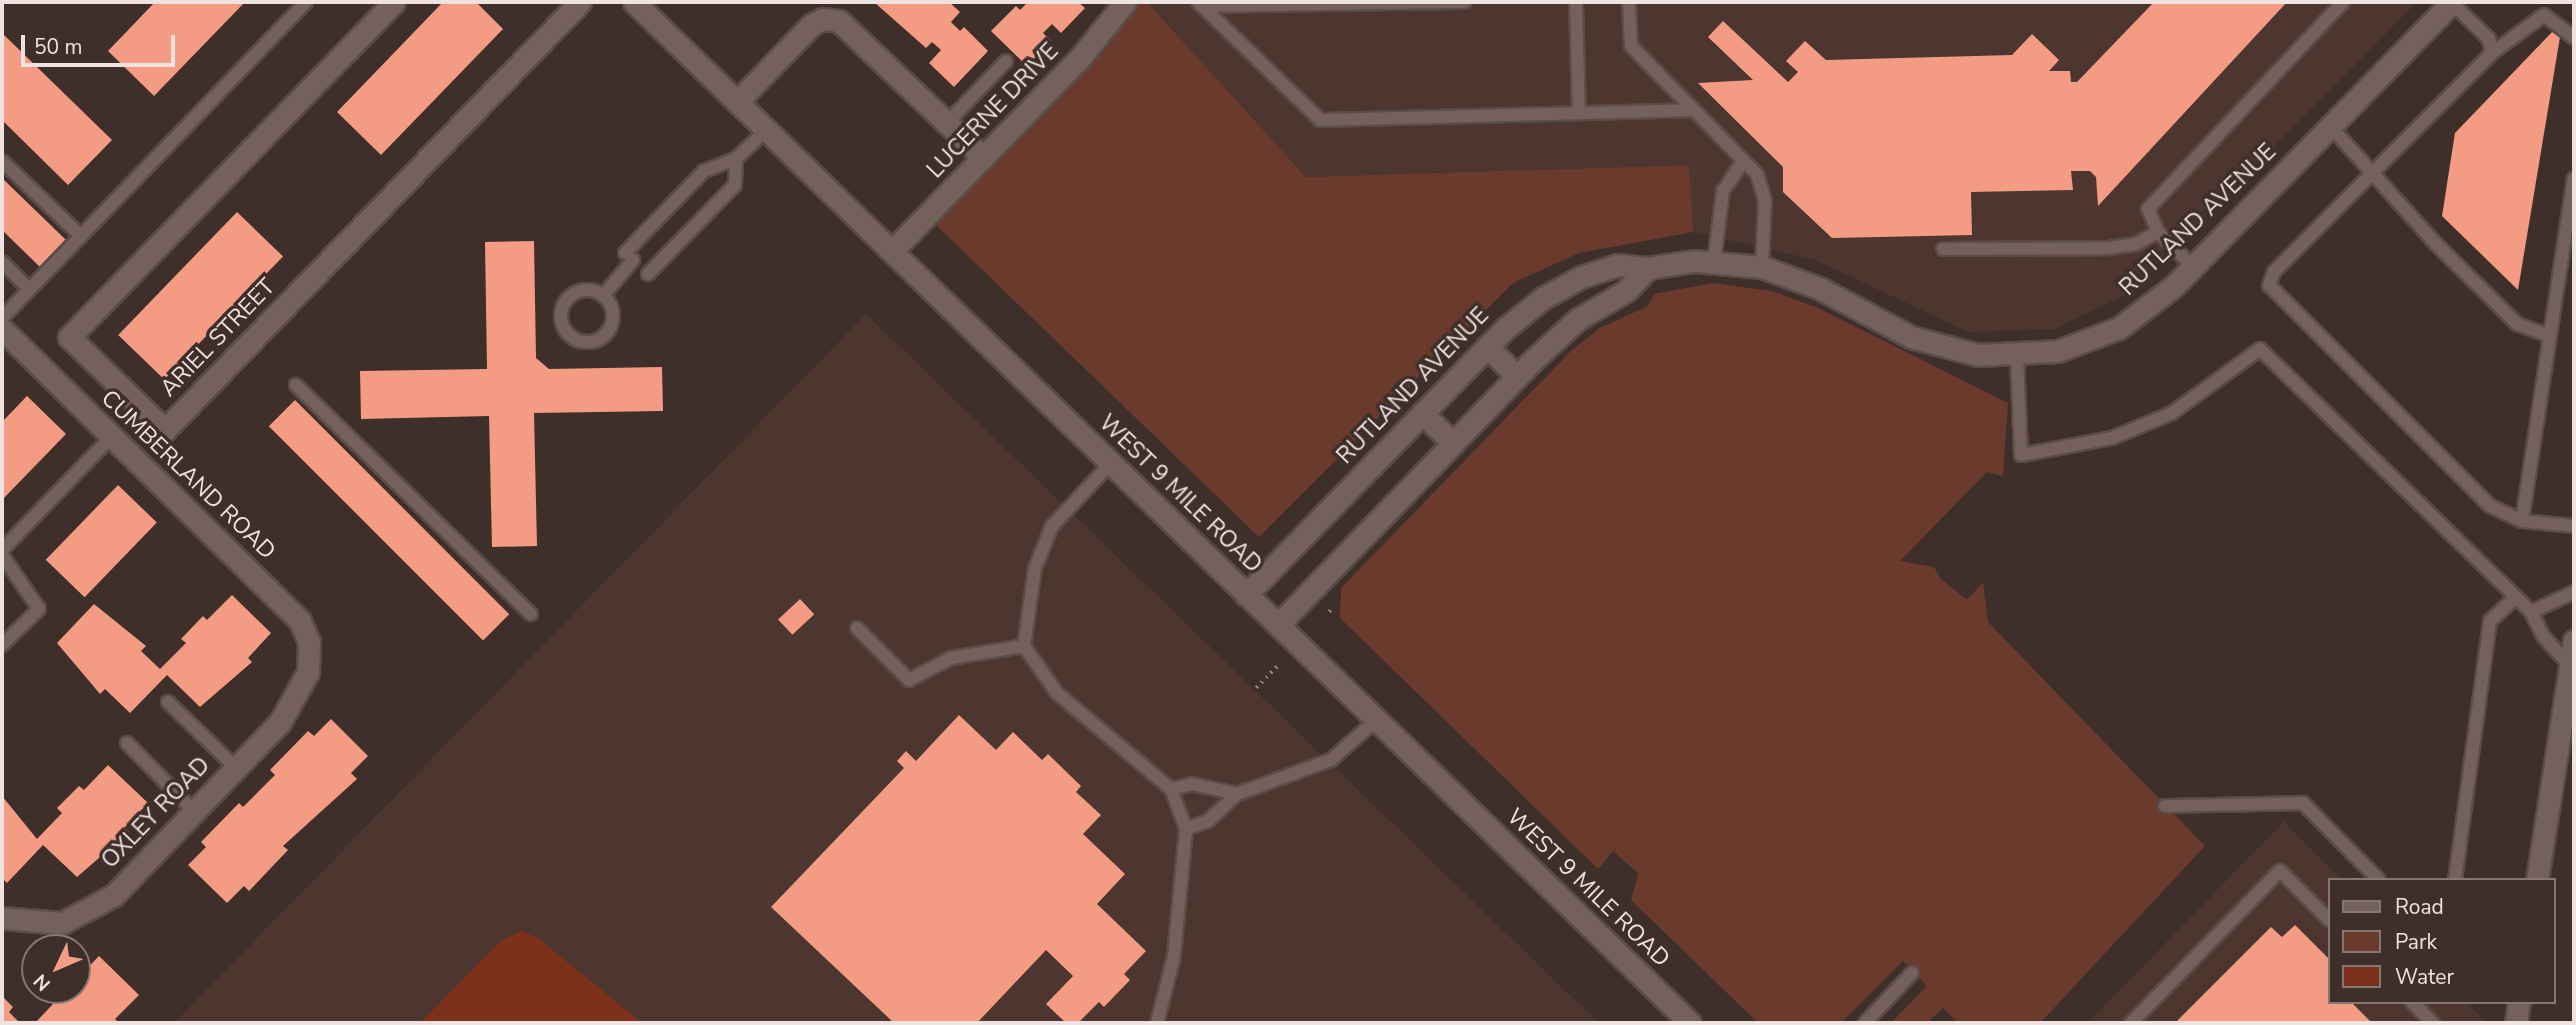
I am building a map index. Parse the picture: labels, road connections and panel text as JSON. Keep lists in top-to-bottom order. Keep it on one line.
{"streets":{"street":["LUCERNE DRIVE","RUTLAND AVENUE","ARIEL STREET","CUMBERLAND ROAD","WEST 9 MILE ROAD","OXLEY ROAD"]},"crossings":[["LUCERNE DRIVE","WEST 9 MILE ROAD"],["RUTLAND AVENUE","WEST 9 MILE ROAD"],["CUMBERLAND ROAD","OXLEY ROAD"]],"legend":["Road","Park","Water"],"scale_bar":"50 m","north":"bottom left"}
